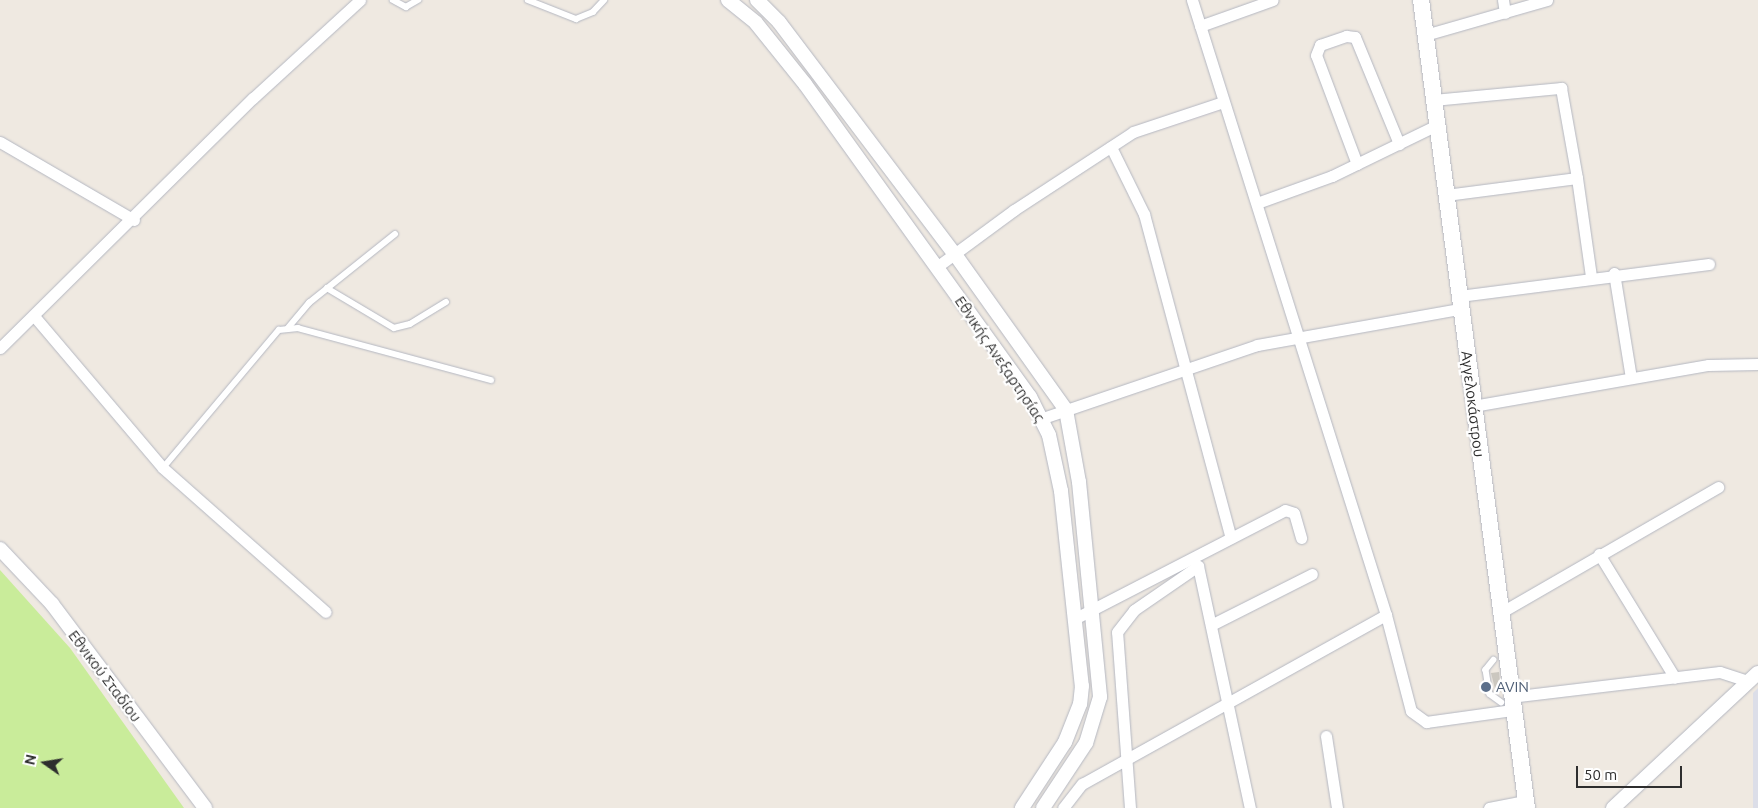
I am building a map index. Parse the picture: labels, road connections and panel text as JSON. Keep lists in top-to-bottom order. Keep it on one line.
{"streets":{"main road":["Αγγελοκάστρου"],"street":["Εθνικής Ανεξαρτησίας","Εθνικού Σταδίου"]},"places":["AVIN"],"scale_bar":"50 m","north":"left"}
